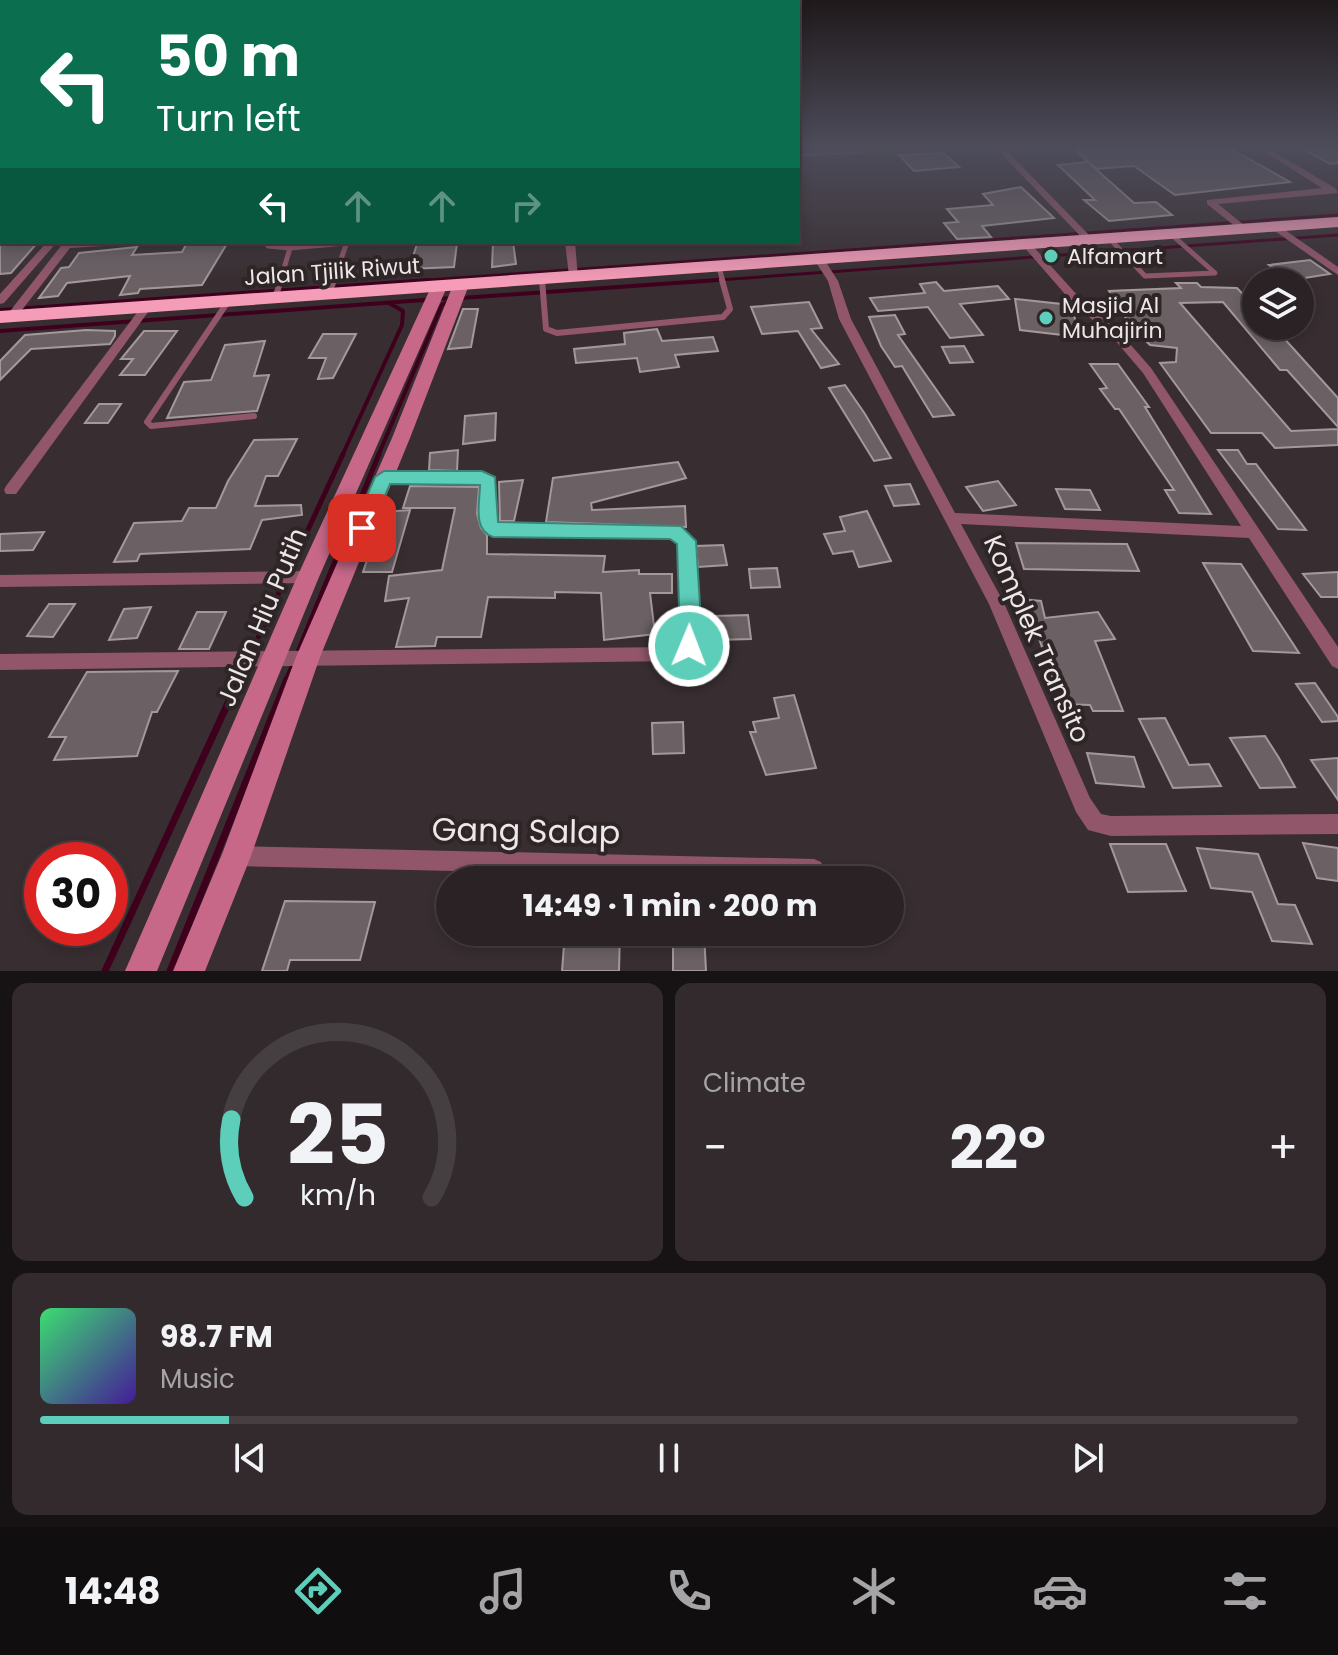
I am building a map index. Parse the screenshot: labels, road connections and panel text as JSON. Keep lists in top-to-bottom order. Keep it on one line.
{"streets":{"highway":["Jalan Tjilik Riwut"],"street":["Jalan Hiu Putih","Komplek Transito","Gang Salap"]},"crossings":[["Jalan Tjilik Riwut","Jalan Hiu Putih"],["Jalan Tjilik Riwut","Komplek Transito"]],"places":["Alfamart","Masjid Al Muhajirin"],"page":{"turn":["50 m","Turn left"],"limit":"30","trip":"14:49 · 1 min · 200 m","tile":"Climate","heat":["−","22°","+"],"song":["98.7 FM","Music"],"tabs":"14:48","gauge":["25","km/h"]}}
